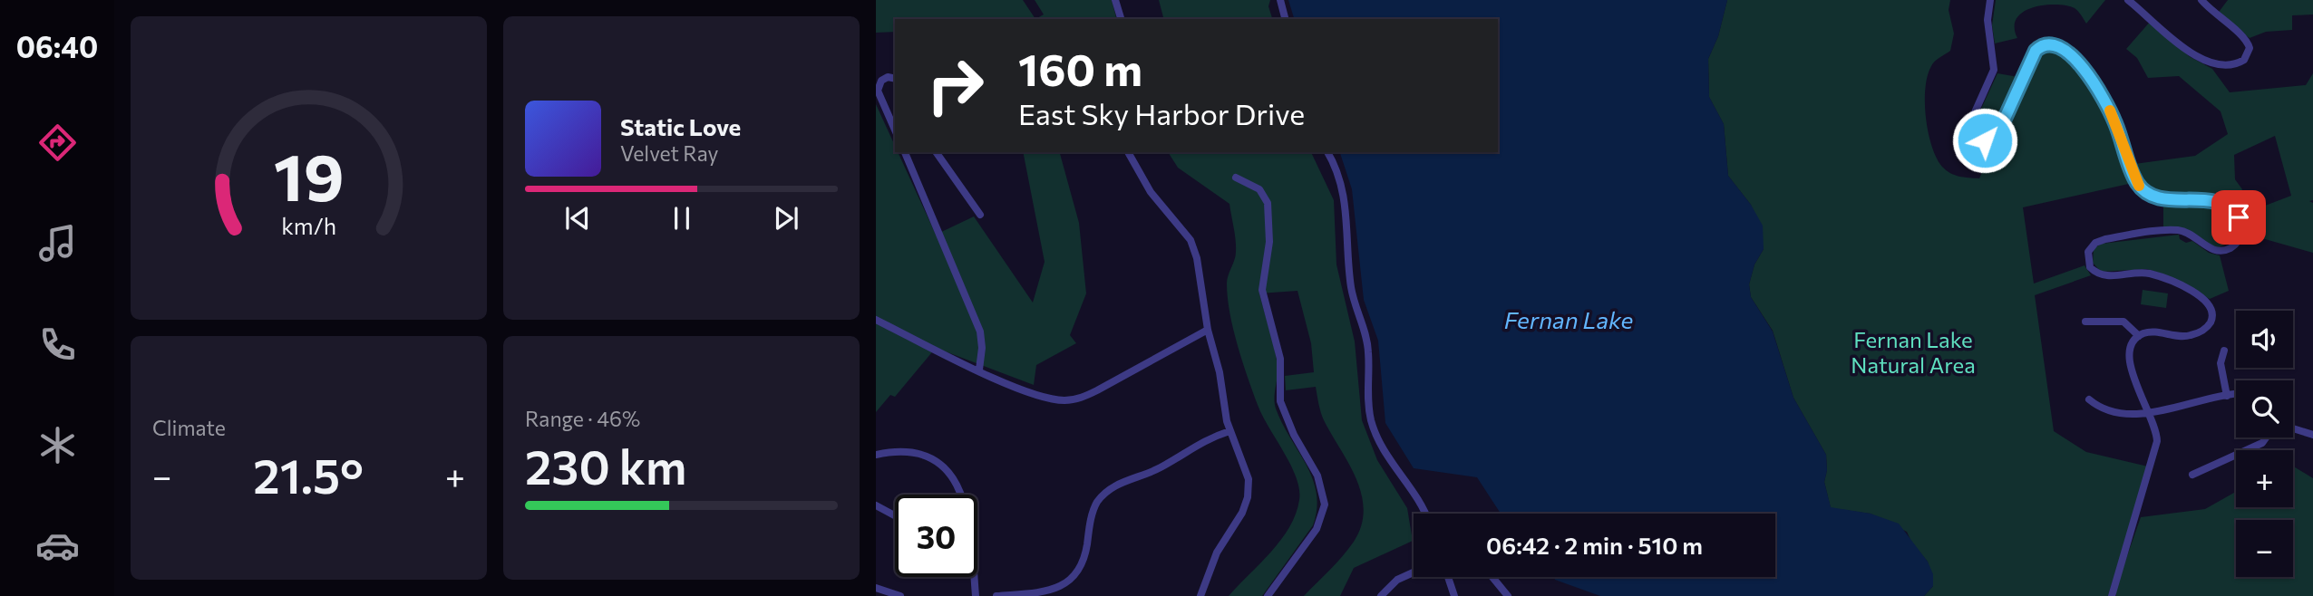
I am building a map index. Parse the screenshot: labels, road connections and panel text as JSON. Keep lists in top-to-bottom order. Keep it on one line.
{"water":["Fernan Lake"],"parks":["Fernan Lake Natural Area"],"page":{"tabs":"06:40","turn":["160 m","East Sky Harbor Drive"],"song":["Static Love","Velvet Ray"],"map_buttons":["+","−"],"tile":["Climate",["Range · 46%","230 km"]],"heat":["−","21.5°","+"],"limit":"30","trip":"06:42 · 2 min · 510 m","gauge":["19","km/h"]}}
